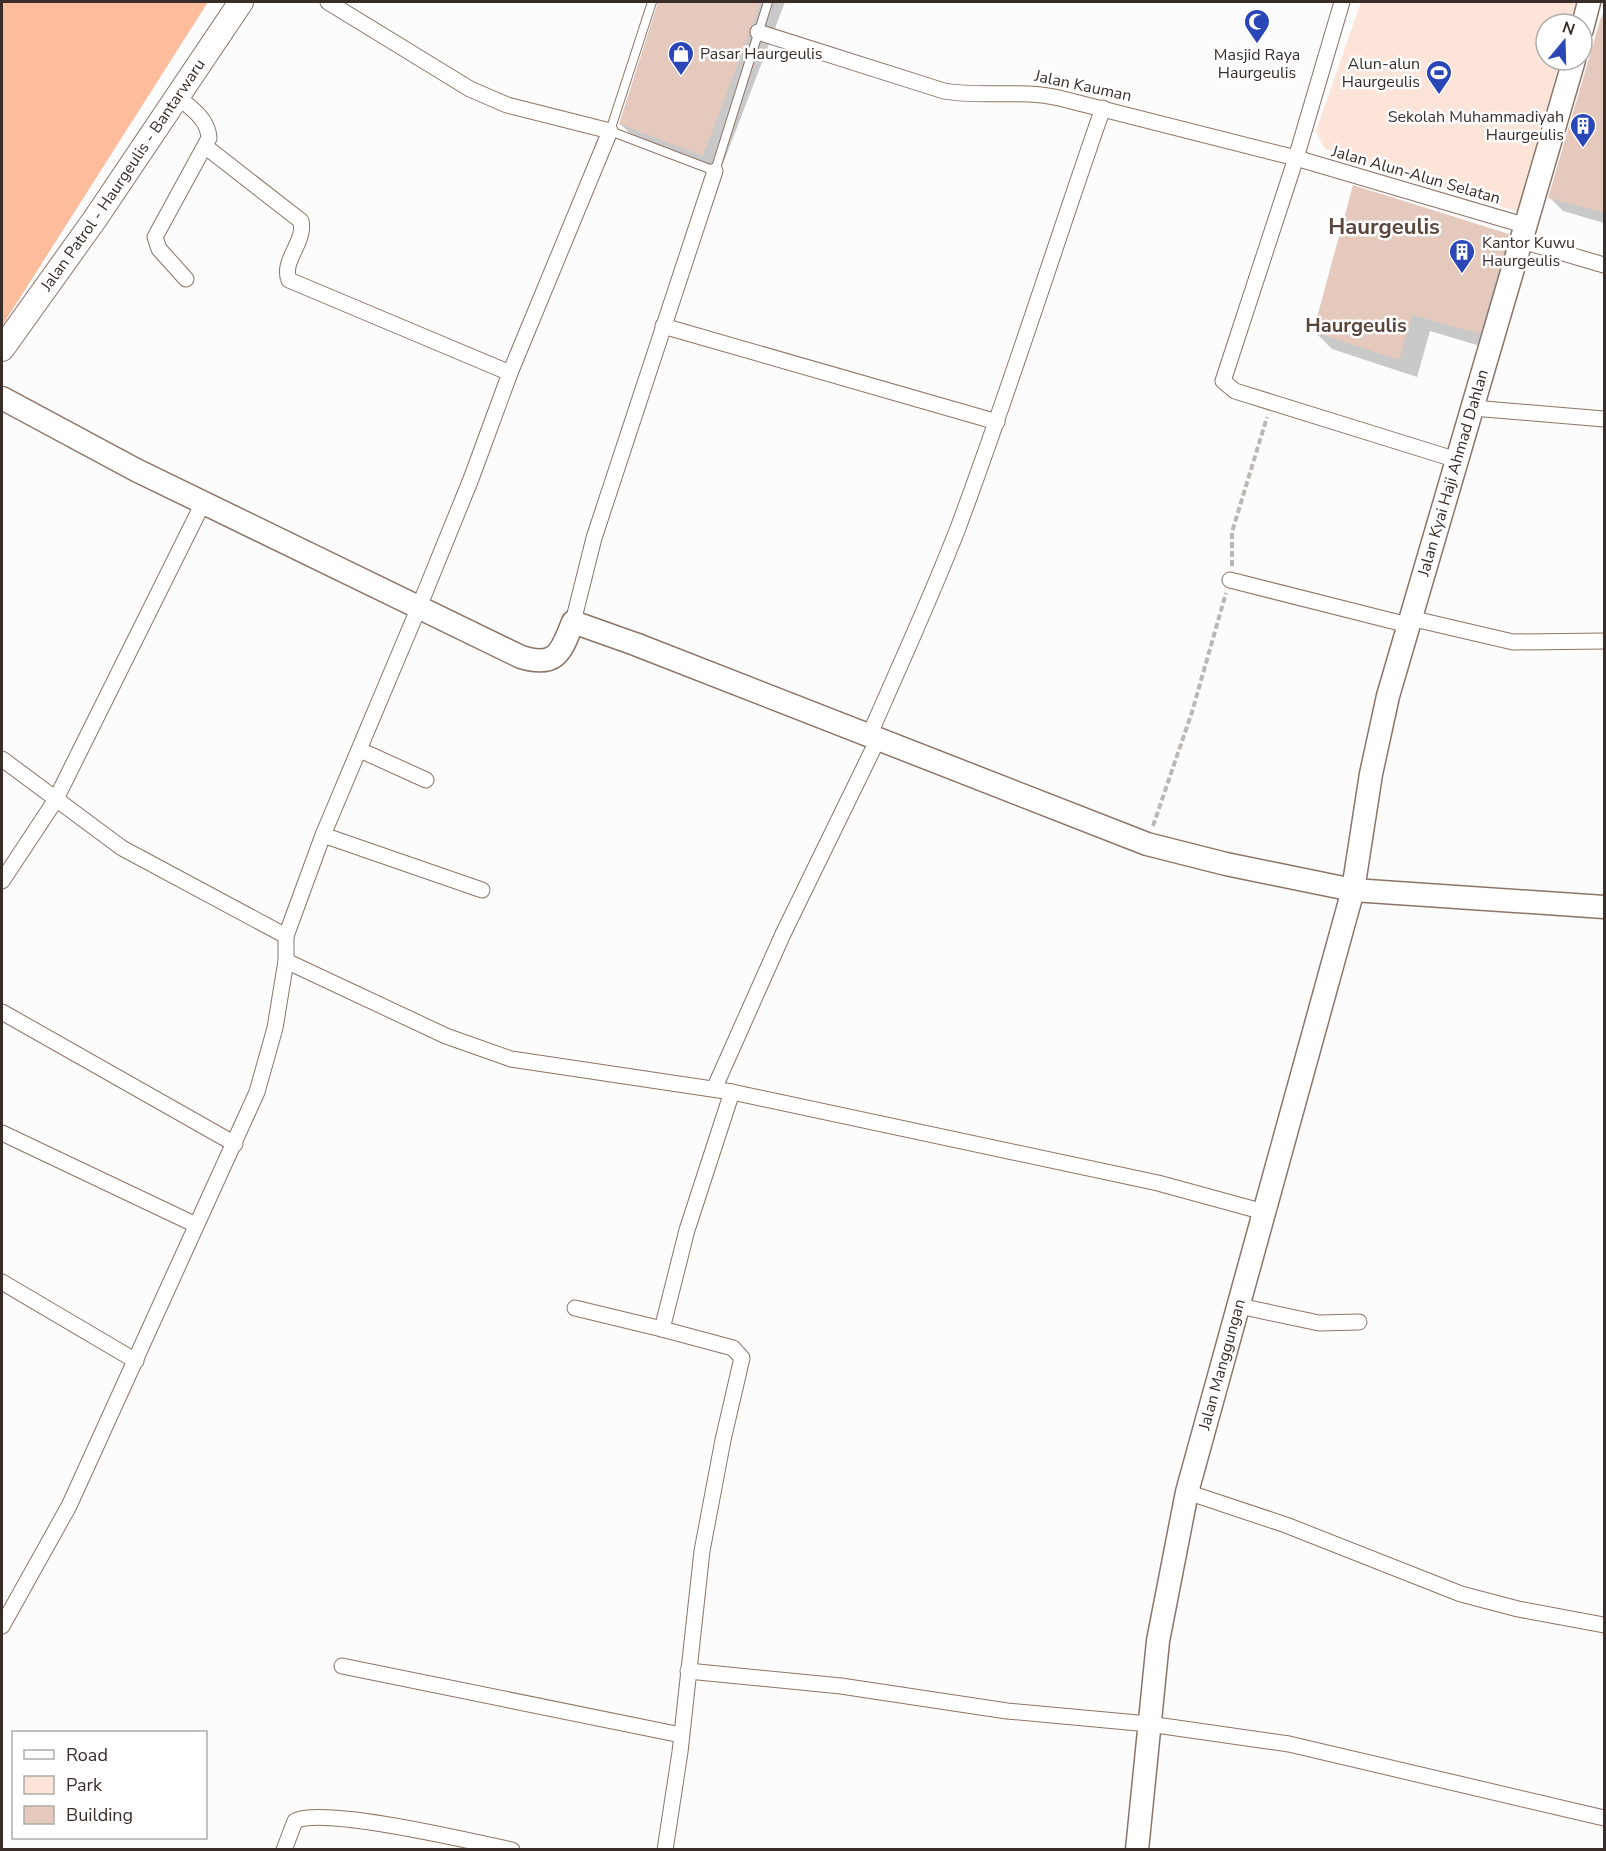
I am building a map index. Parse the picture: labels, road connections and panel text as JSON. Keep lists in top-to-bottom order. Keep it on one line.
{"streets":{"main road":["Jalan Patrol - Haurgeulis - Bantarwaru"],"street":["Jalan Kauman","Jalan Alun-Alun Selatan","Jalan Kyai Haji Ahmad Dahlan","Jalan Manggungan"]},"crossings":[["Jalan Kauman","Jalan Alun-Alun Selatan"],["Jalan Alun-Alun Selatan","Jalan Kyai Haji Ahmad Dahlan"],["Jalan Kyai Haji Ahmad Dahlan","Jalan Manggungan"]],"districts":["Haurgeulis","Haurgeulis"],"places":{"mosque":["Masjid Raya Haurgeulis"],"shop":["Pasar Haurgeulis"],"sports":["Alun-alun Haurgeulis"],"building":["Sekolah Muhammadiyah Haurgeulis","Kantor Kuwu Haurgeulis"]},"legend":["Road","Park","Building"],"north":"top"}
